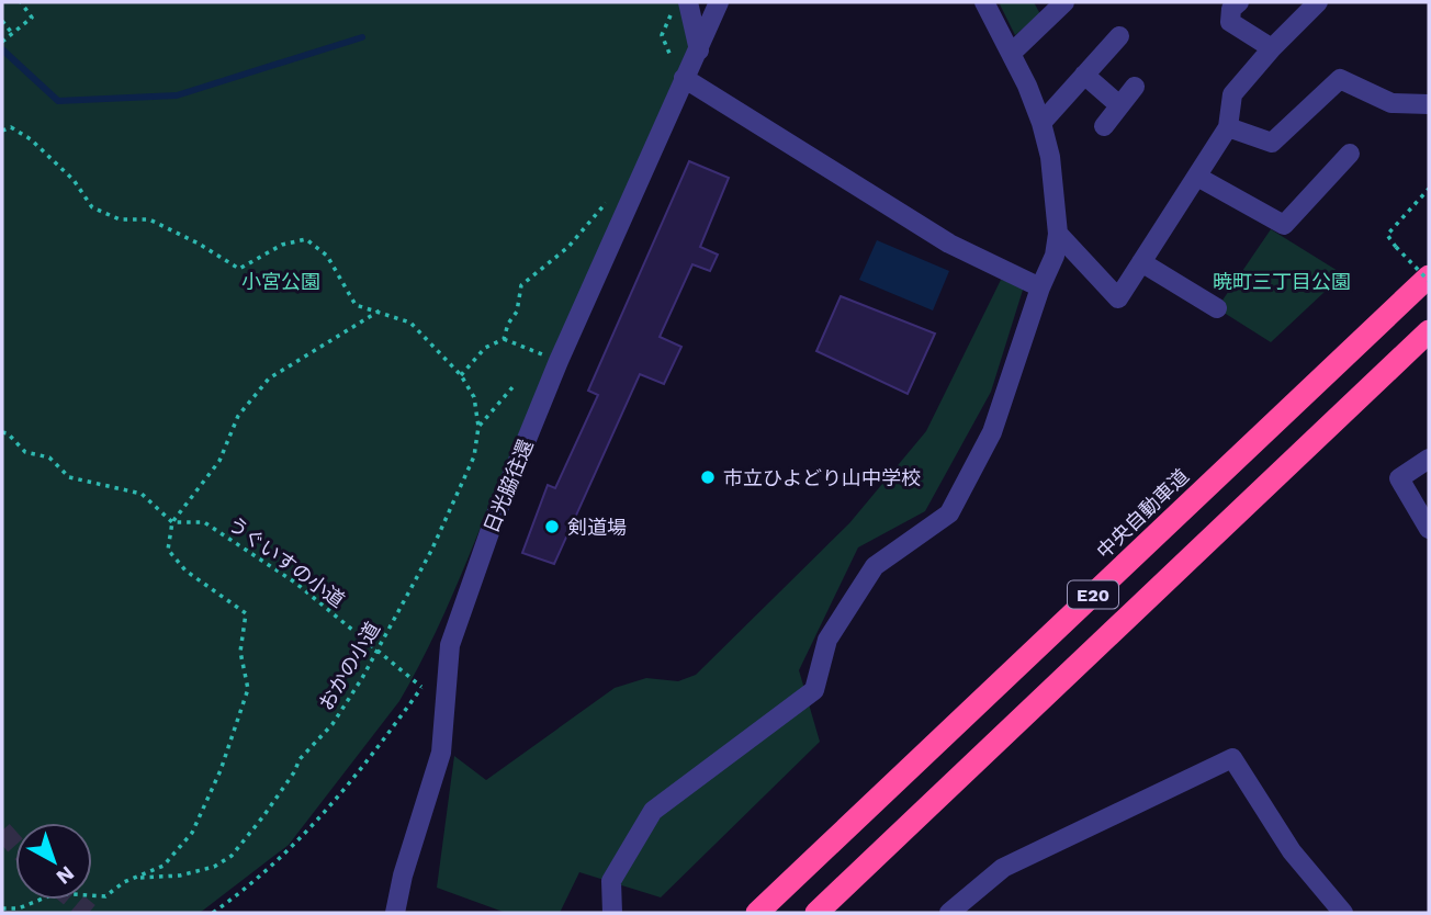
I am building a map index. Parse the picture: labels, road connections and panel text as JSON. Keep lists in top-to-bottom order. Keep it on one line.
{"streets":{"highway":["中央自動車道","E20"],"street":["日光脇往還"],"path":["うぐいすの小道","おかの小道"]},"crossings":[["うぐいすの小道","おかの小道"]],"parks":["小宮公園","暁町三丁目公園"],"places":["市立ひよどり山中学校","剣道場"],"north":"bottom right"}
